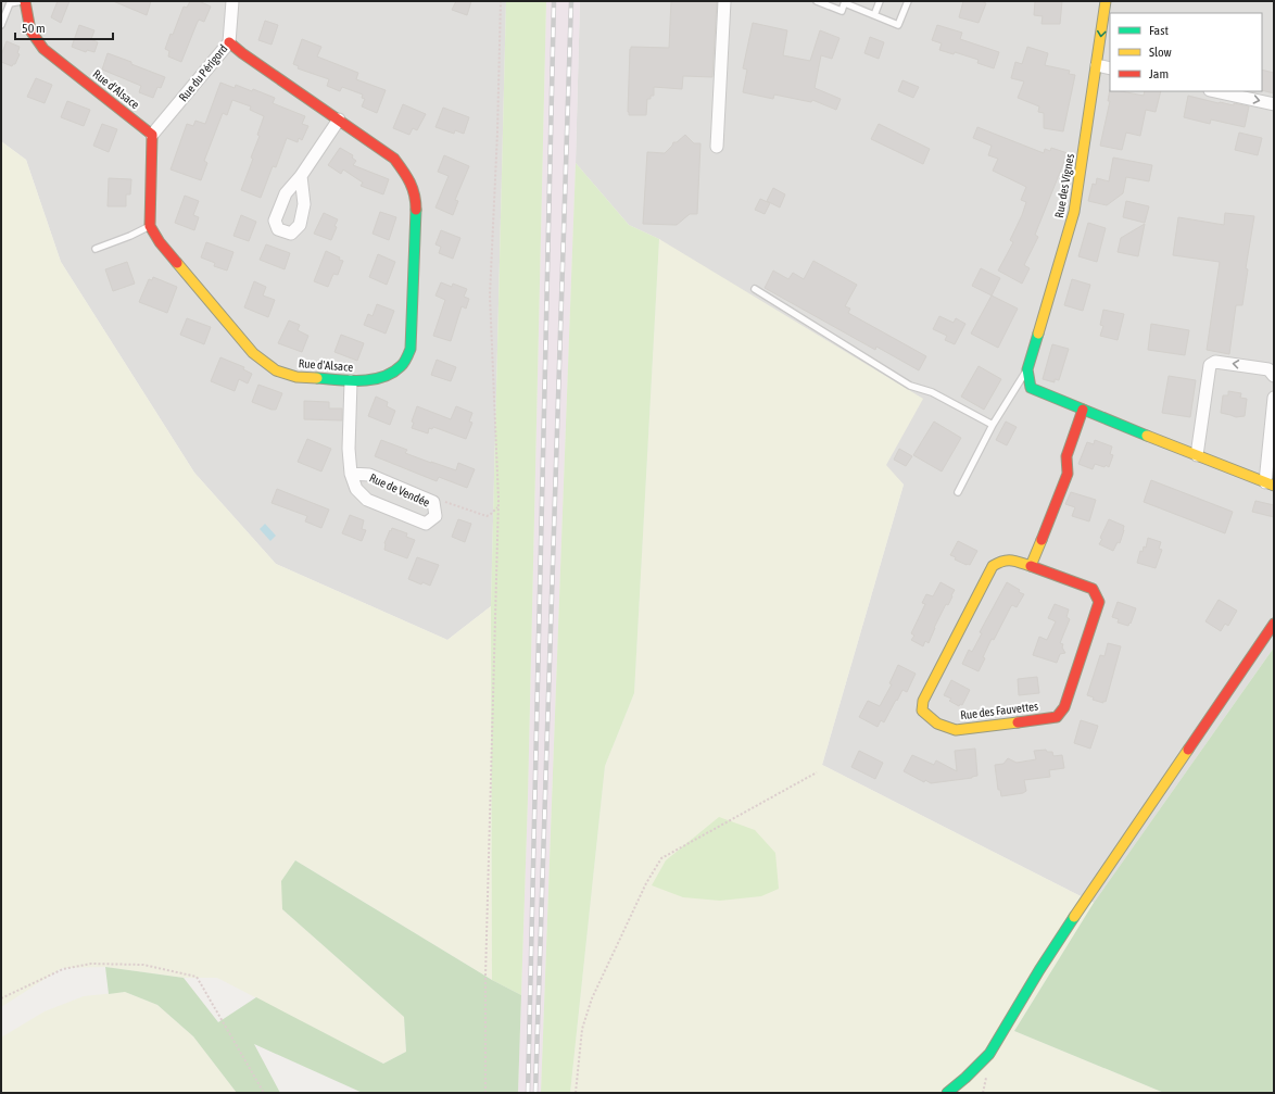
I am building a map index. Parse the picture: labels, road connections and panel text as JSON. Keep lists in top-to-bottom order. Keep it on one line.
{"streets":{"street":["Rue du Périgord","Rue d'Alsace","Rue des Vignes","Rue de Vendée","Rue des Fauvettes"]},"crossings":[["Rue du Périgord","Rue d'Alsace"],["Rue d'Alsace","Rue de Vendée"]],"legend":["Fast","Slow","Jam"],"scale_bar":"50 m"}
